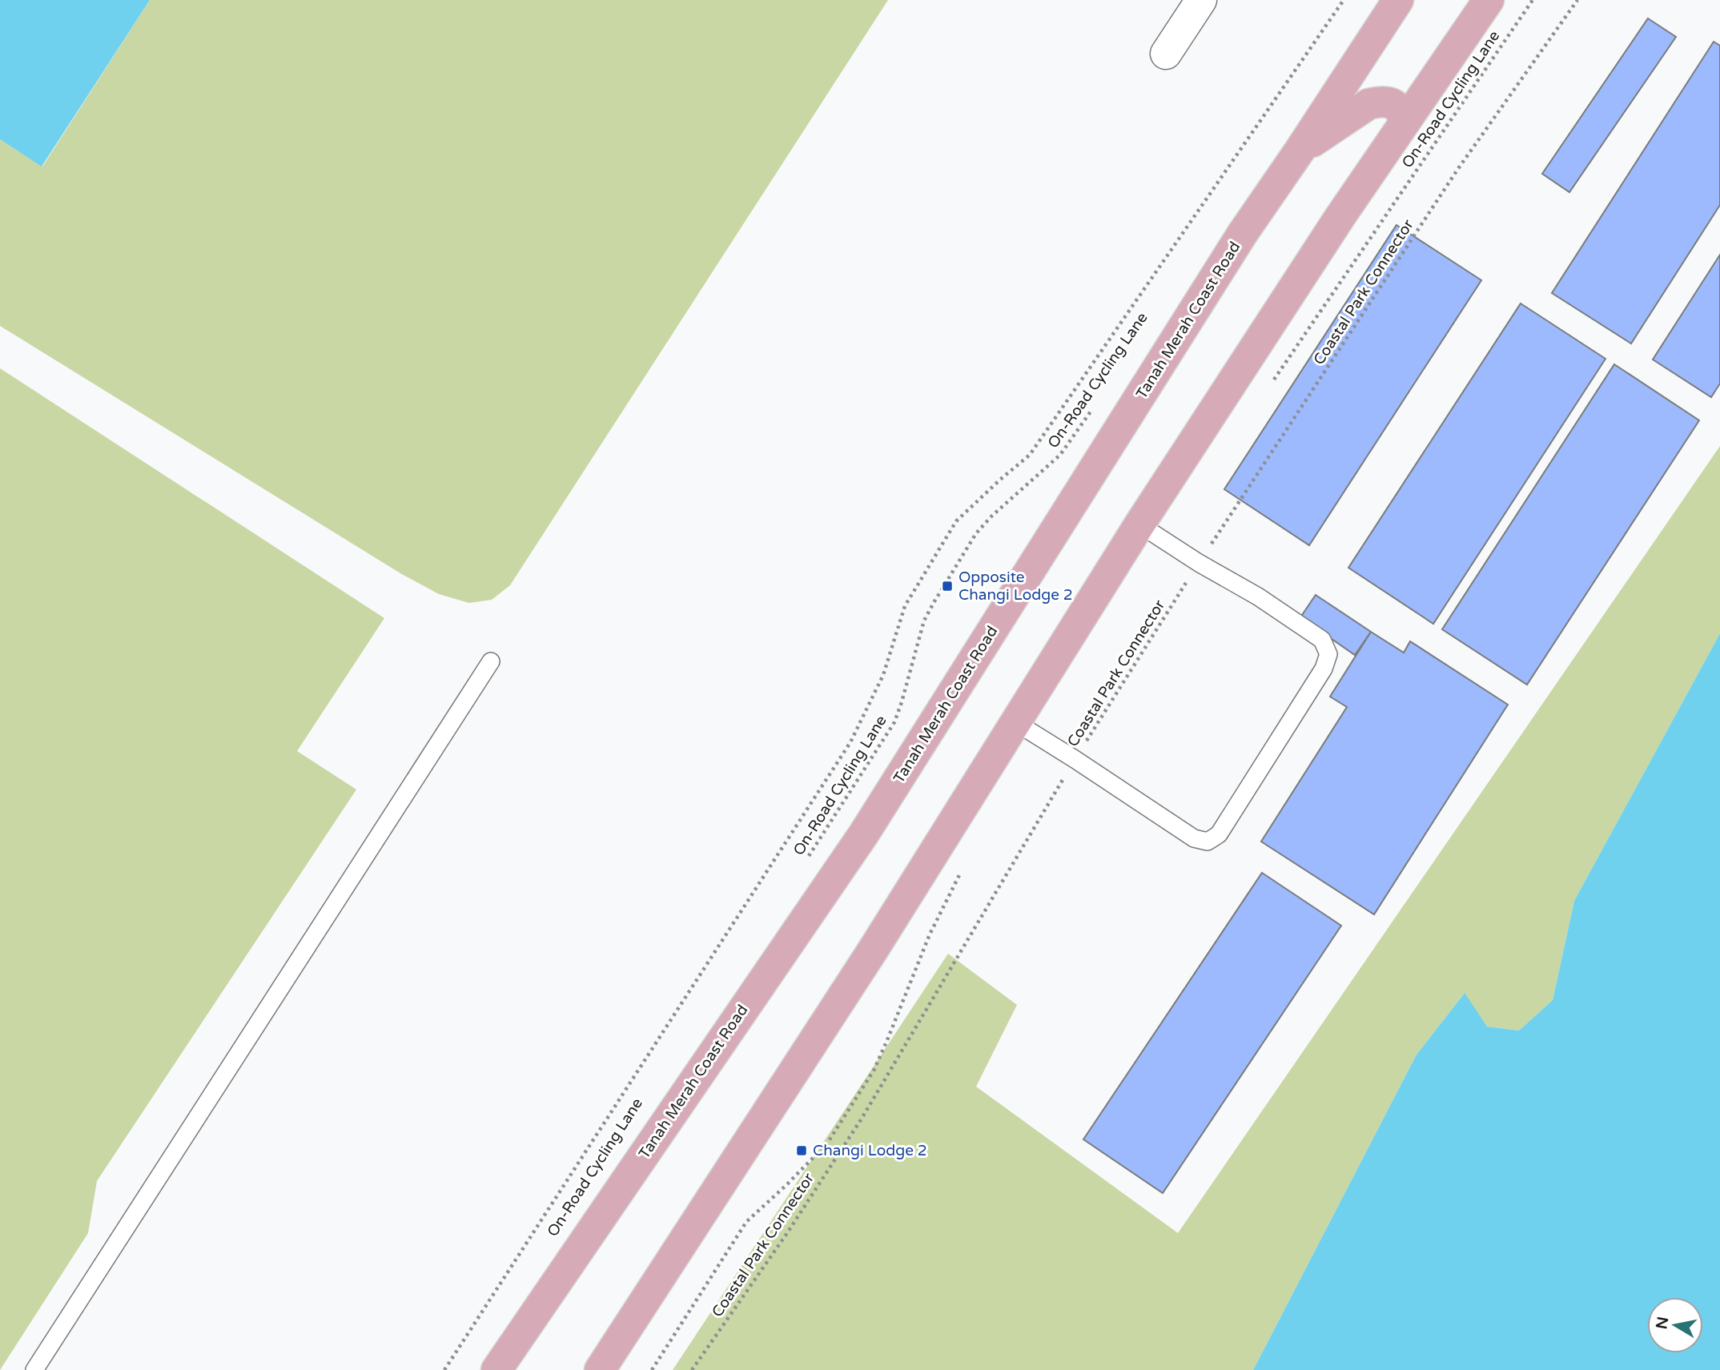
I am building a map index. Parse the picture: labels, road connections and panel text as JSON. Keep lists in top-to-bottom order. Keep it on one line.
{"streets":{"main road":["Tanah Merah Coast Road"],"path":["On-Road Cycling Lane","Coastal Park Connector"]},"places":{"transit":["Opposite Changi Lodge 2","Changi Lodge 2"]},"north":"left"}
